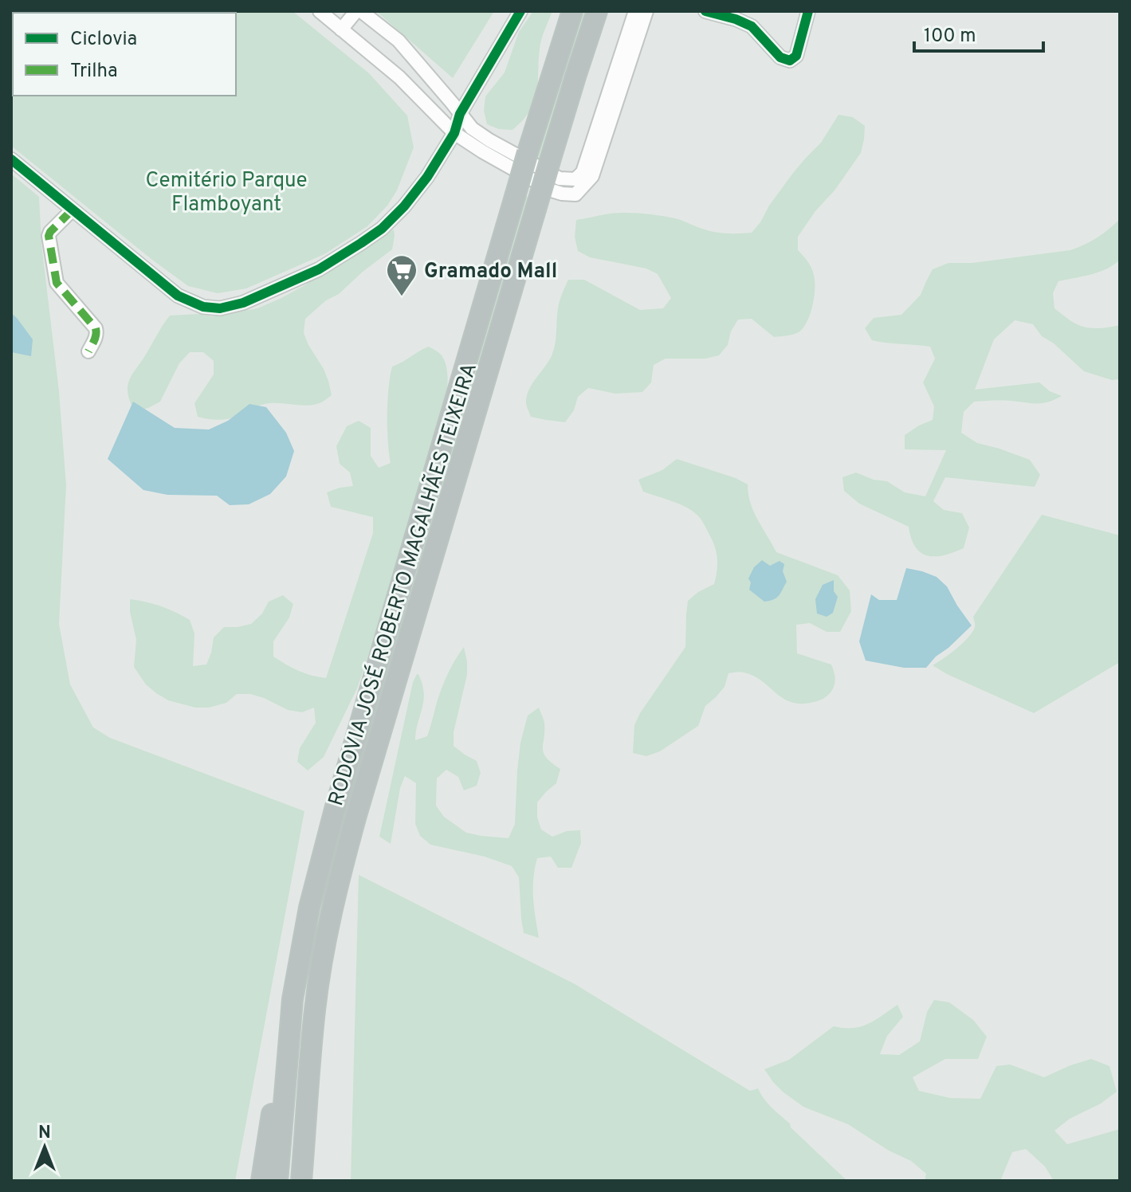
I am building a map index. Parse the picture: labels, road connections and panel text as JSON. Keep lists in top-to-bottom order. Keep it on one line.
{"streets":{"highway":["RODOVIA JOSÉ ROBERTO MAGALHÃES TEIXEIRA"]},"parks":["Cemitério Parque Flamboyant"],"places":{"supermarket":["Gramado Mall"]},"legend":["Ciclovia","Trilha"],"scale_bar":"100 m","north":"top"}
